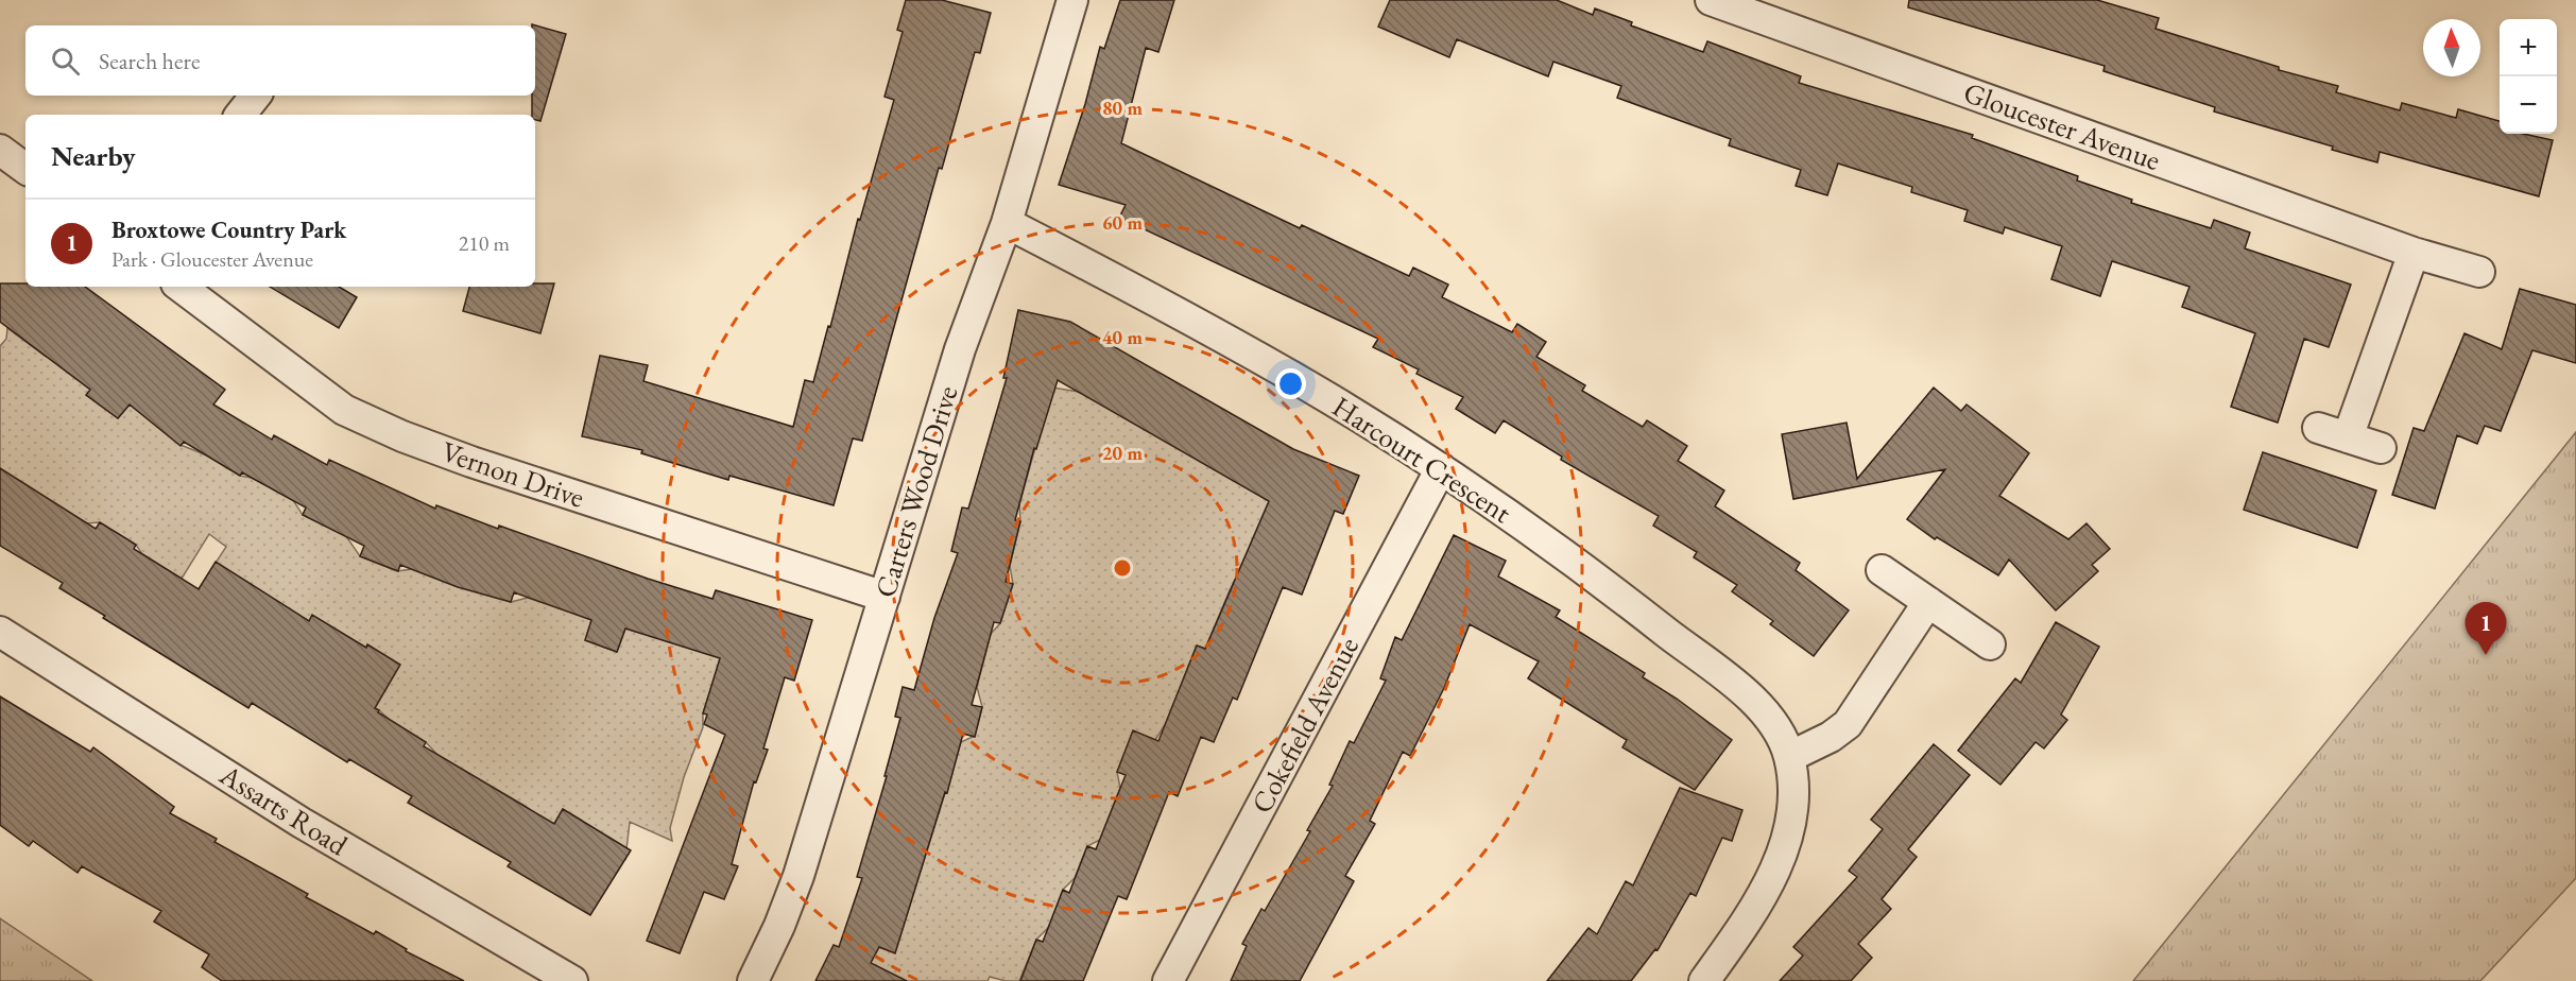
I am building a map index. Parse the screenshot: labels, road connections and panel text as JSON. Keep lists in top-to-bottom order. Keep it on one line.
{"streets":{"street":["Gloucester Avenue","Harcourt Crescent","Vernon Drive","Carters Wood Drive","Cokefield Avenue","Assarts Road"]},"crossings":[["Harcourt Crescent","Carters Wood Drive"],["Harcourt Crescent","Cokefield Avenue"],["Vernon Drive","Carters Wood Drive"]],"north":"top","page":{"map_buttons":["+","−"],"search":"Search here","heading":"Nearby","list":[{"mark":"1","name":"Broxtowe Country Park","note":"Park · Gloucester Avenue","value":"210 m"}],"pins":"1"},"rings":["80 m","60 m","40 m","20 m"]}
